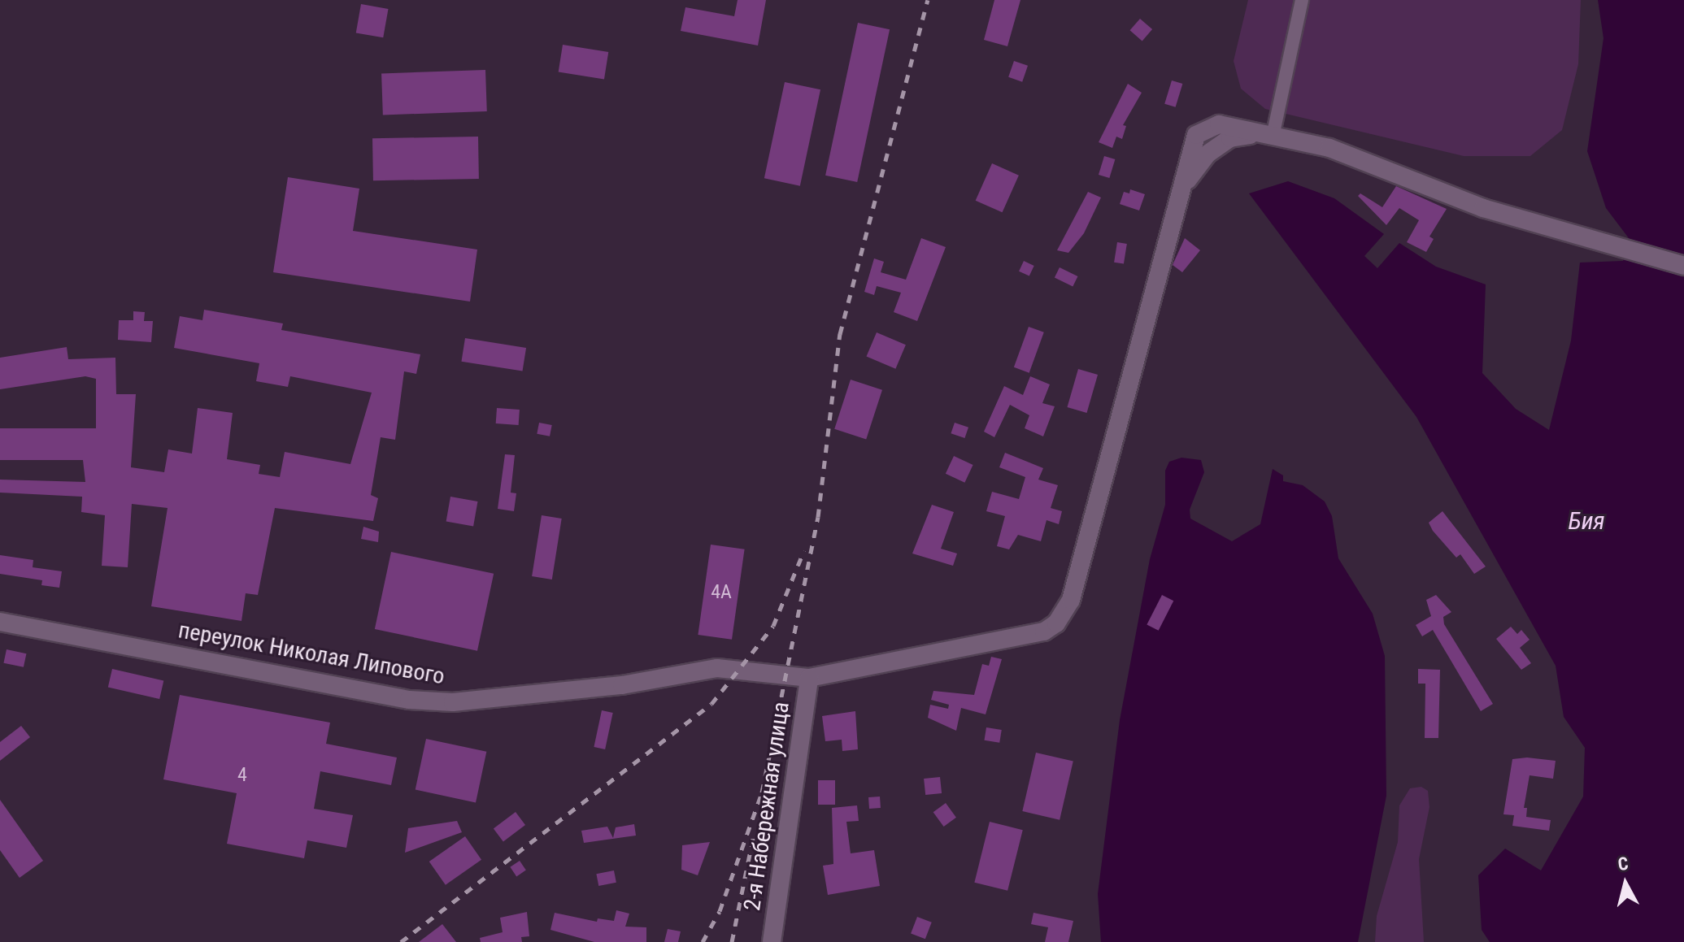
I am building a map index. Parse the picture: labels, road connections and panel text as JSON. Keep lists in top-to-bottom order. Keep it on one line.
{"streets":{"street":["переулок Николая Липового","2-я Набережная улица"]},"crossings":[["переулок Николая Липового","2-я Набережная улица"]],"water":["Бия"],"house_numbers":["4А","4"],"north":"top"}
